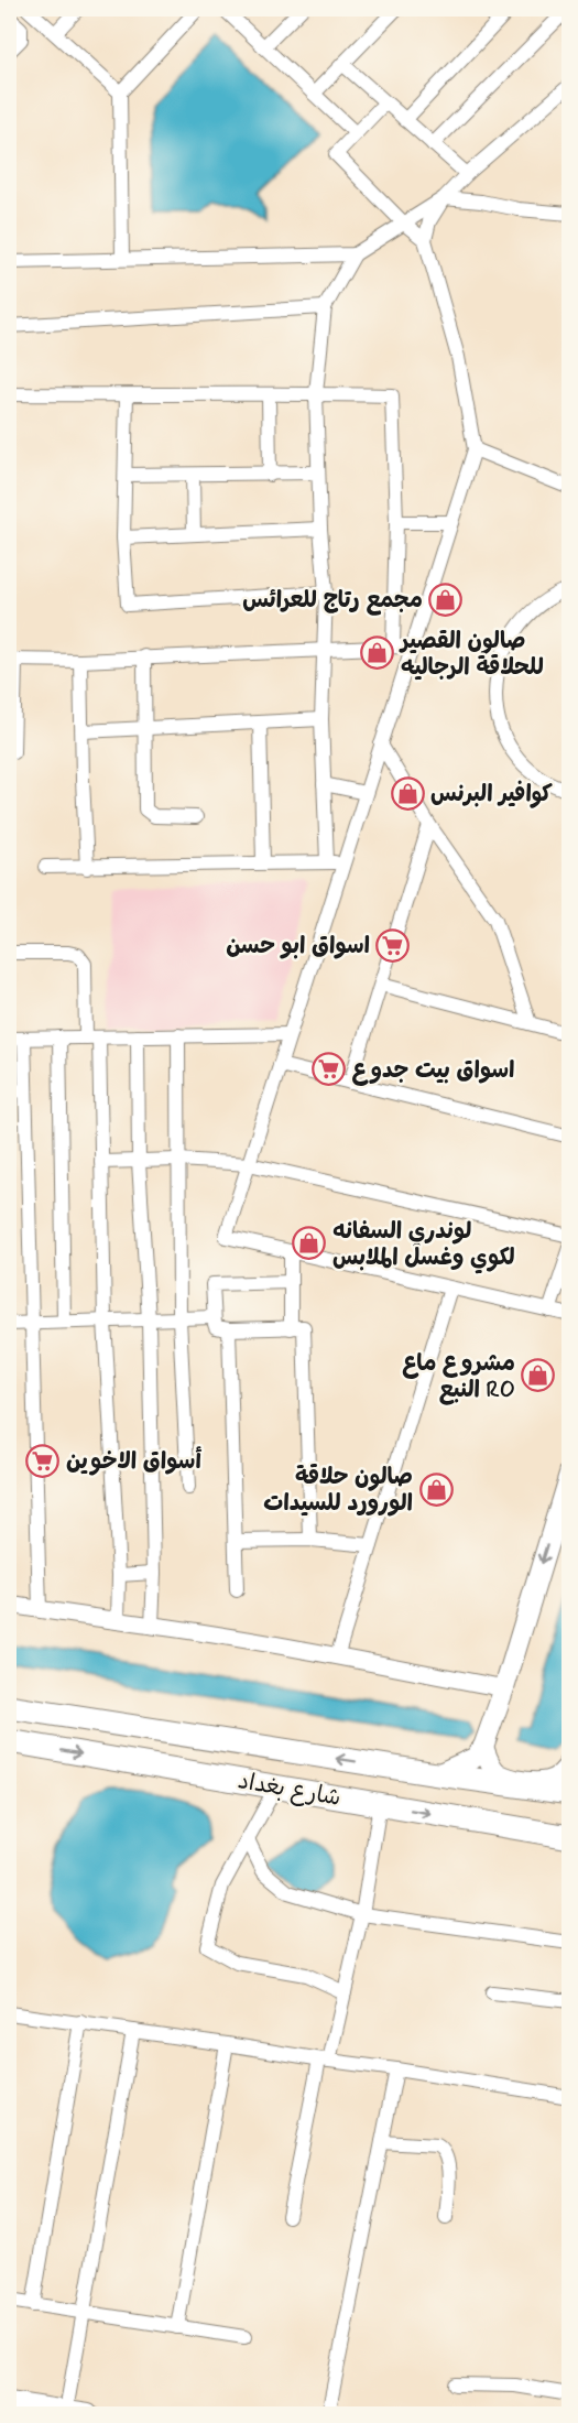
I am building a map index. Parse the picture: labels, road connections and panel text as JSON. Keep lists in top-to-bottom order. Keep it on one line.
{"streets":{"highway":["شارع بغداد"]},"places":{"shop":["مجمع رتاج للعرائس","صالون القصير للحلاقة الرجاليه","كوافير البرنس","لوندري السفانه لكوي وغسل الملابس","مشروع ماع النبع RO","صالون حلاقة الورورد للسيدات"],"supermarket":["اسواق ابو حسن","اسواق بيت جدوع","أسواق الاخوين"]}}
